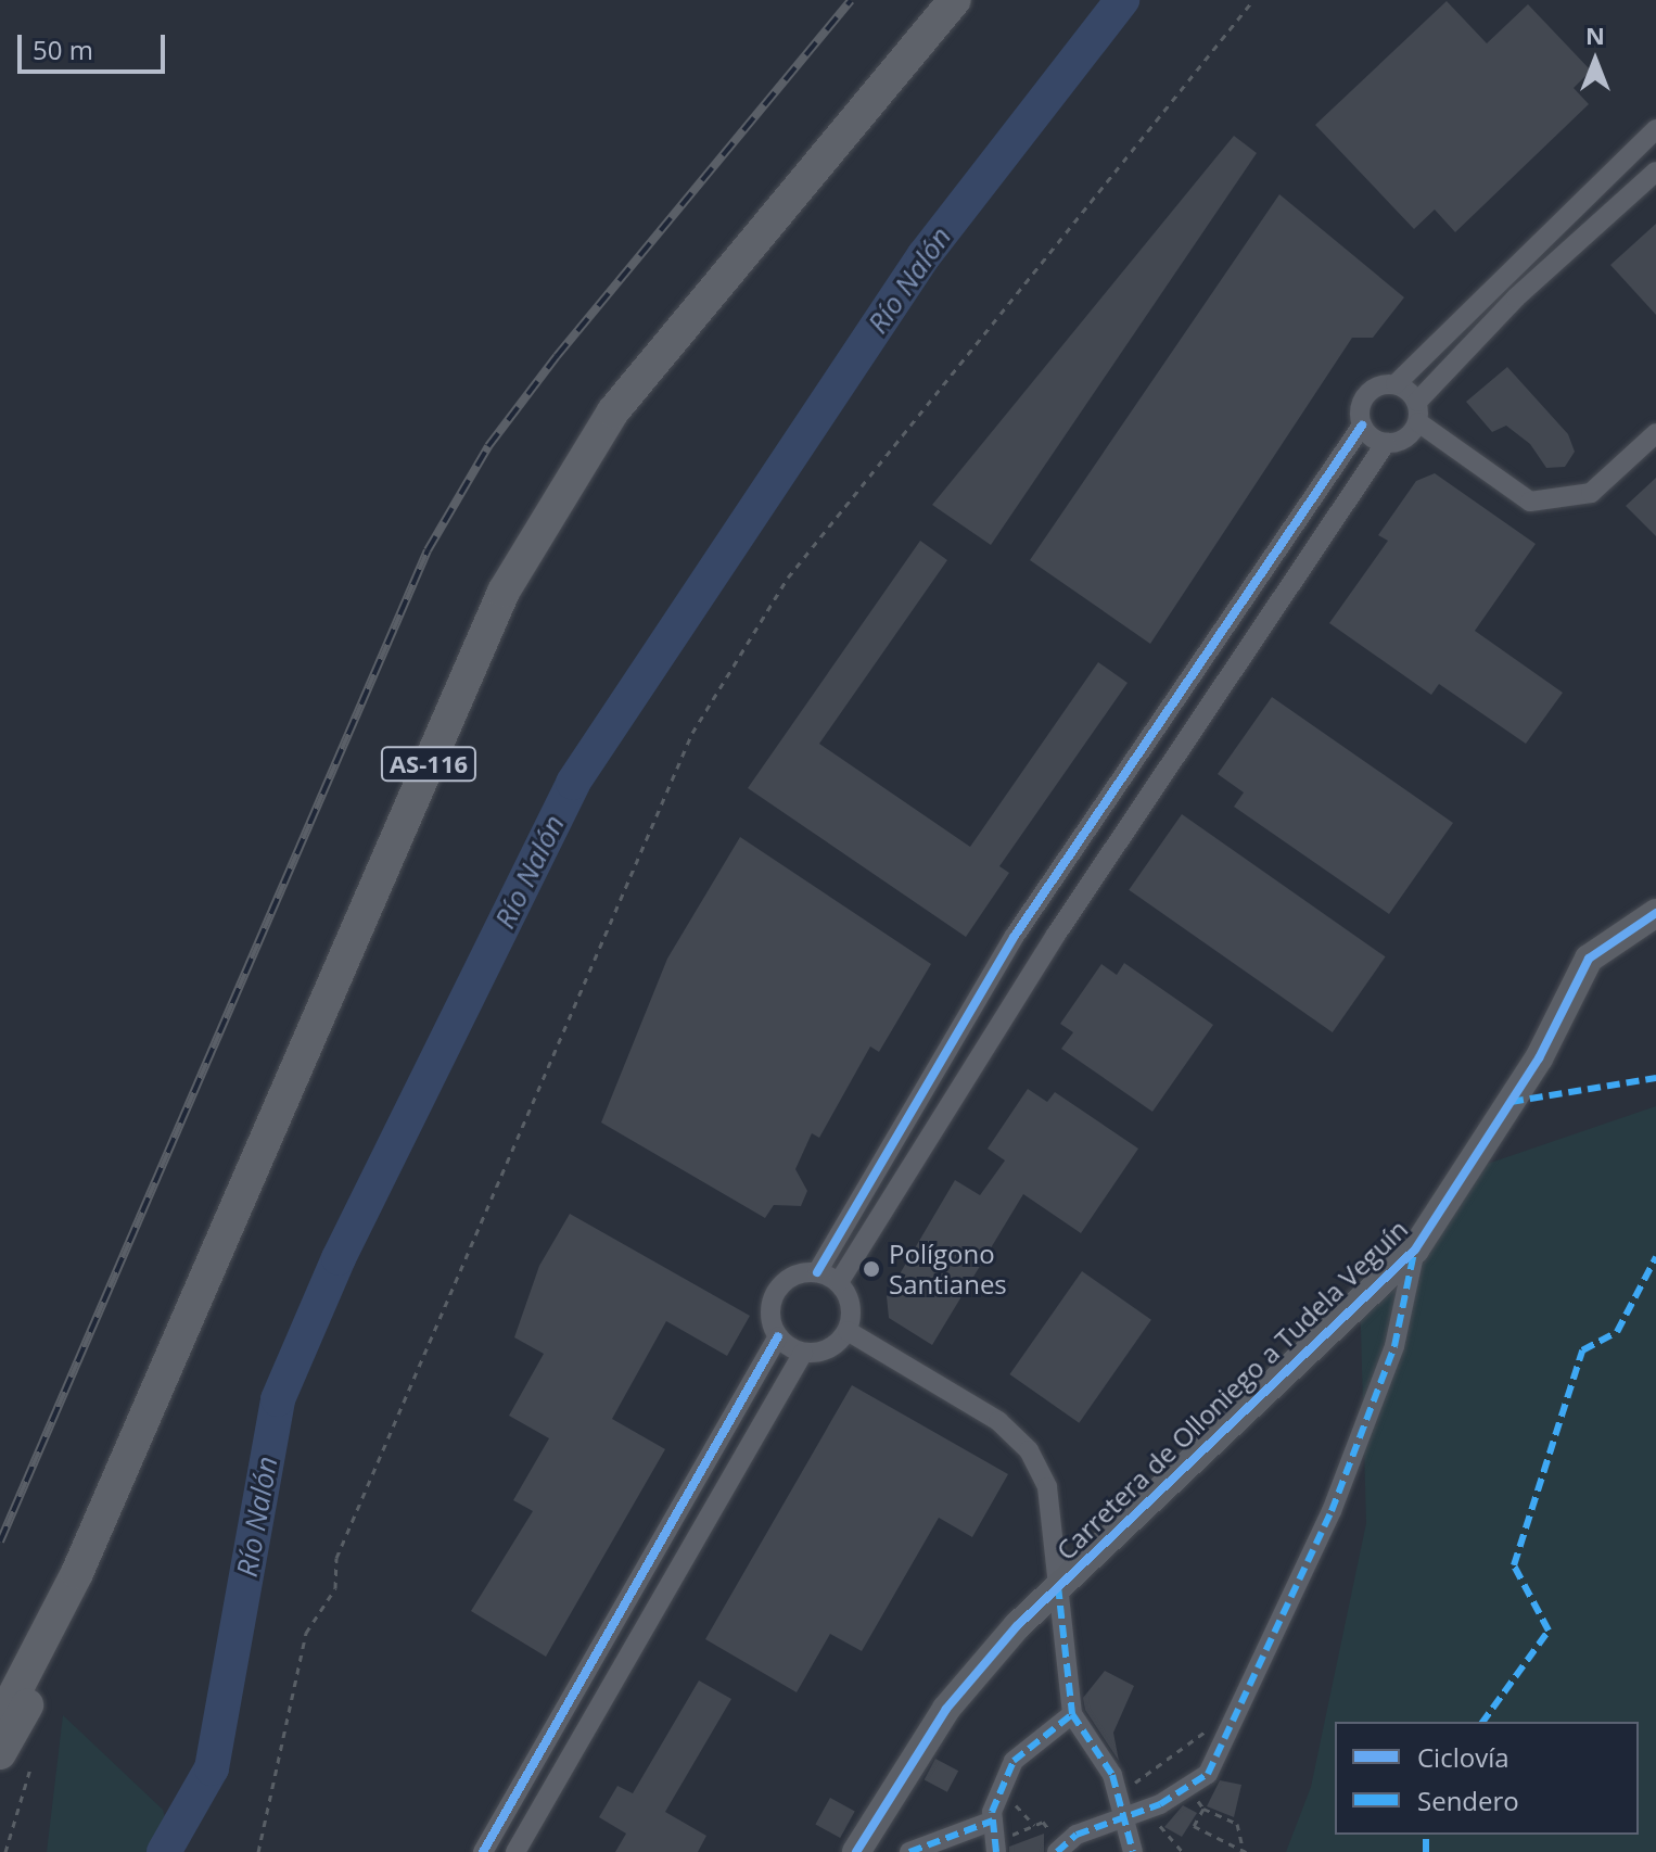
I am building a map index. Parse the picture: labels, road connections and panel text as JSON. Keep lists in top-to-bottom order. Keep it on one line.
{"streets":{"main road":["AS-116"],"street":["Carretera de Olloniego a Tudela Veguín"]},"water":["Río Nalón"],"places":["Polígono Santianes"],"legend":["Ciclovía","Sendero"],"scale_bar":"50 m","north":"top"}
